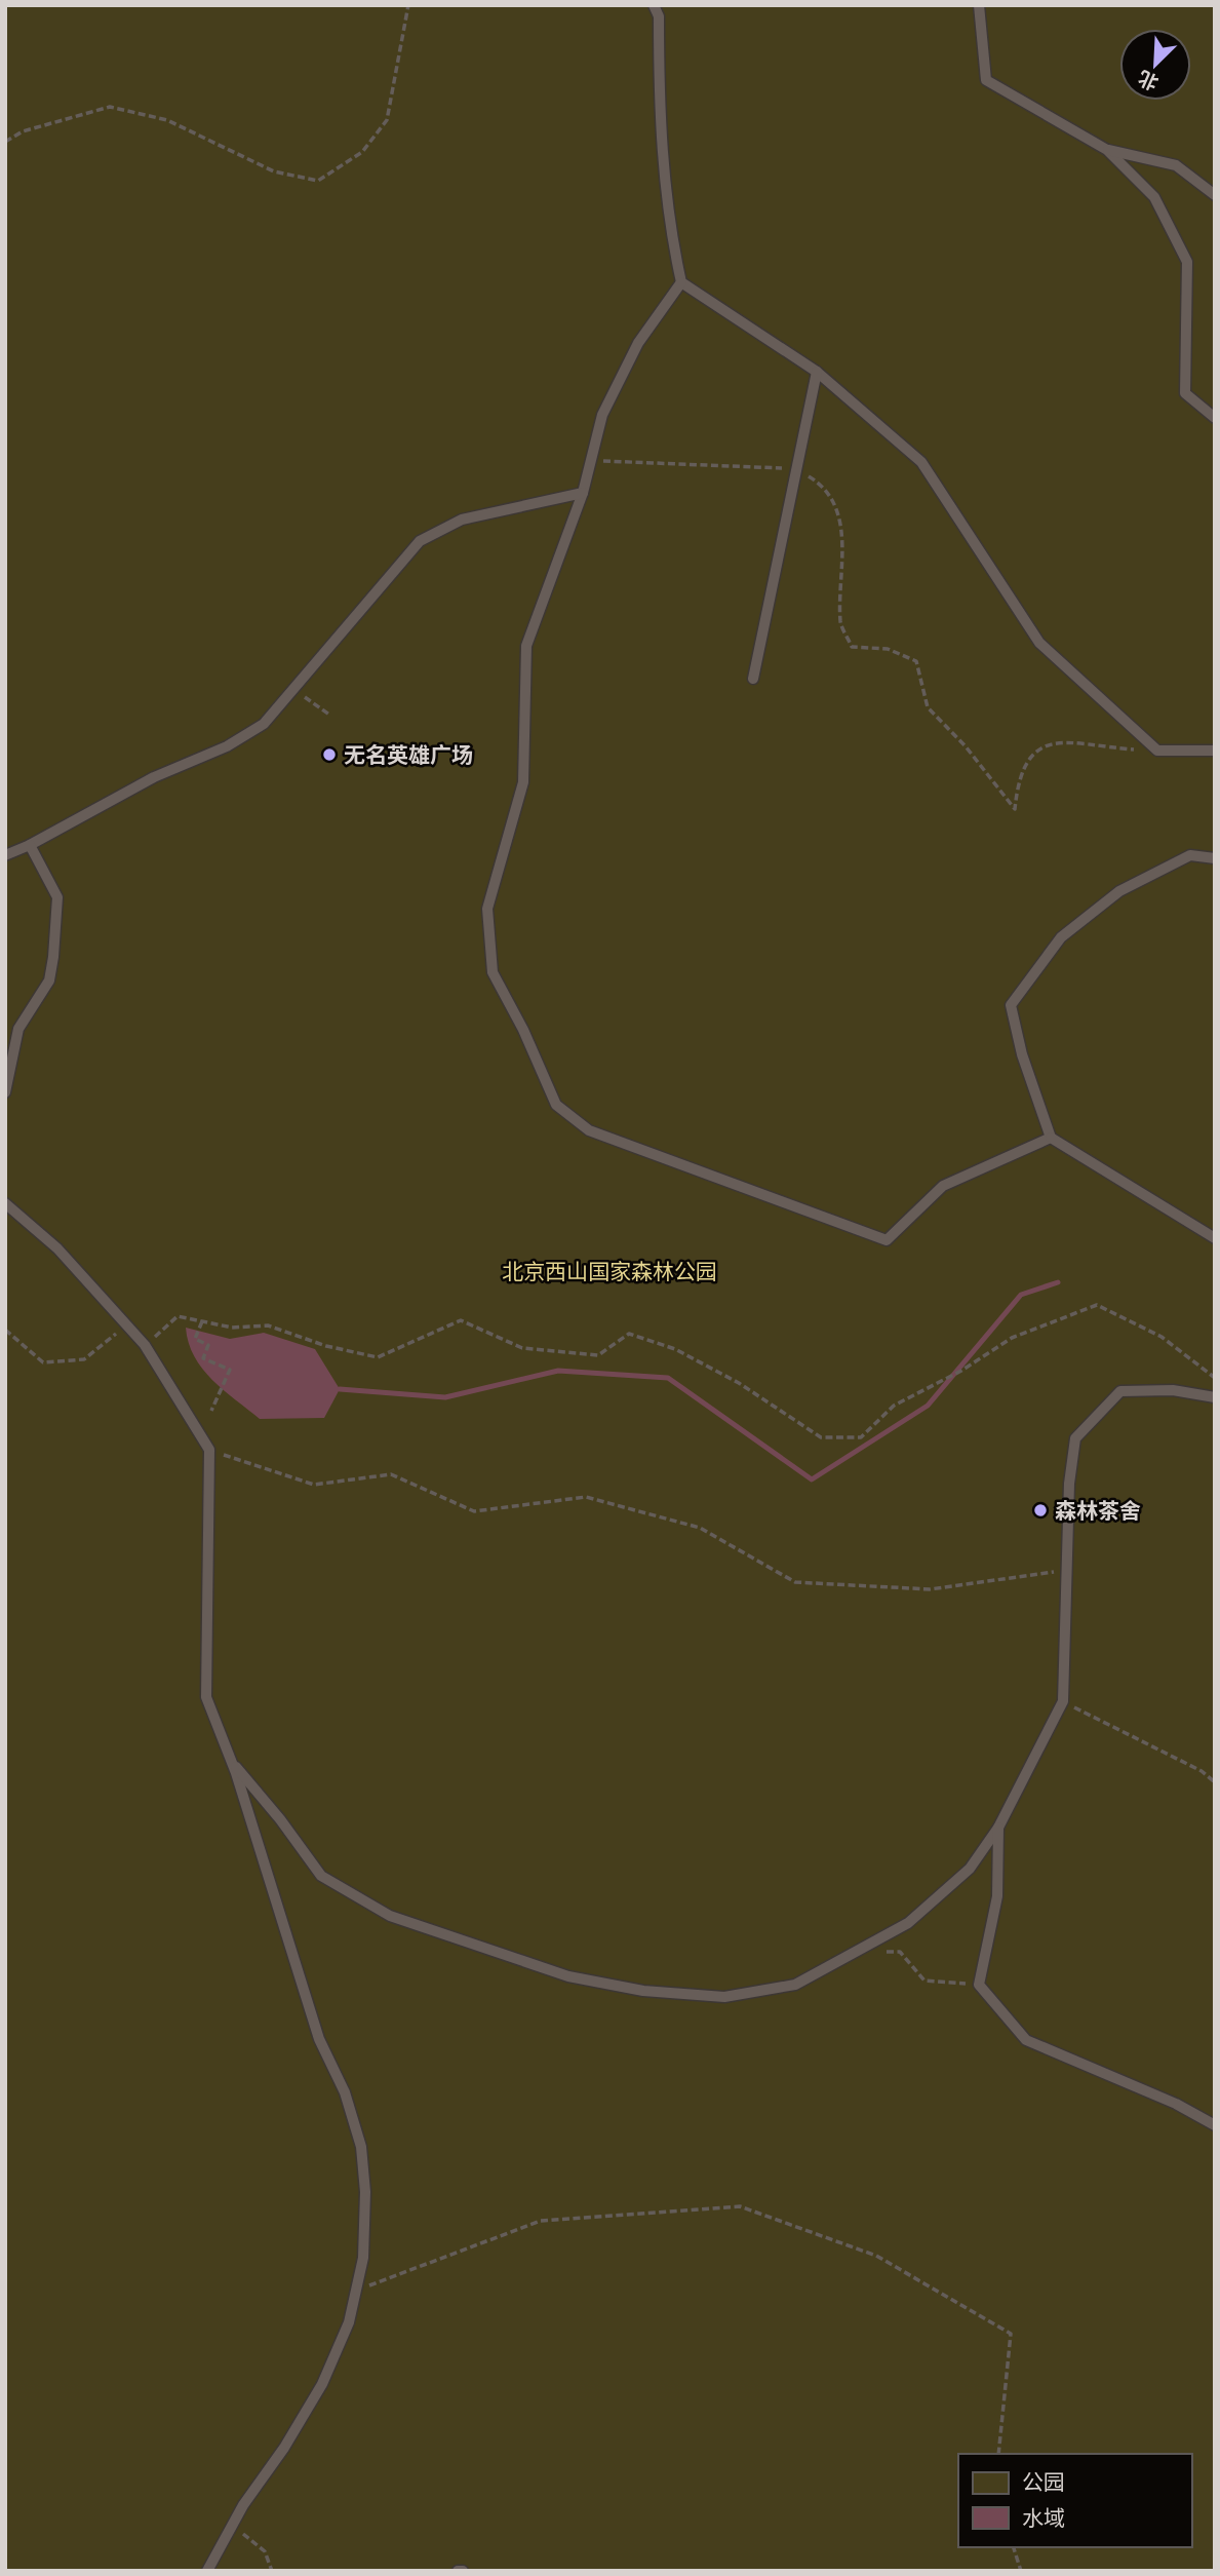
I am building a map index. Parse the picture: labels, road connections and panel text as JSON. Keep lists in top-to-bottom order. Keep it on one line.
{"parks":["北京西山国家森林公园"],"places":["无名英雄广场","森林茶舍"],"legend":["公园","水域"],"north":"bottom left"}
